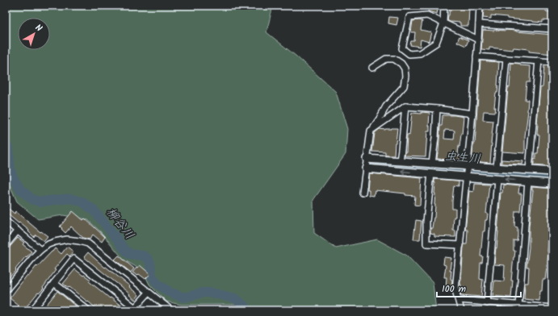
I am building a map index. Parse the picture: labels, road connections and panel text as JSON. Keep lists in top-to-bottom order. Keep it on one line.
{"water":["虫生川","柳谷川"],"scale_bar":"100 m","north":"top right"}
